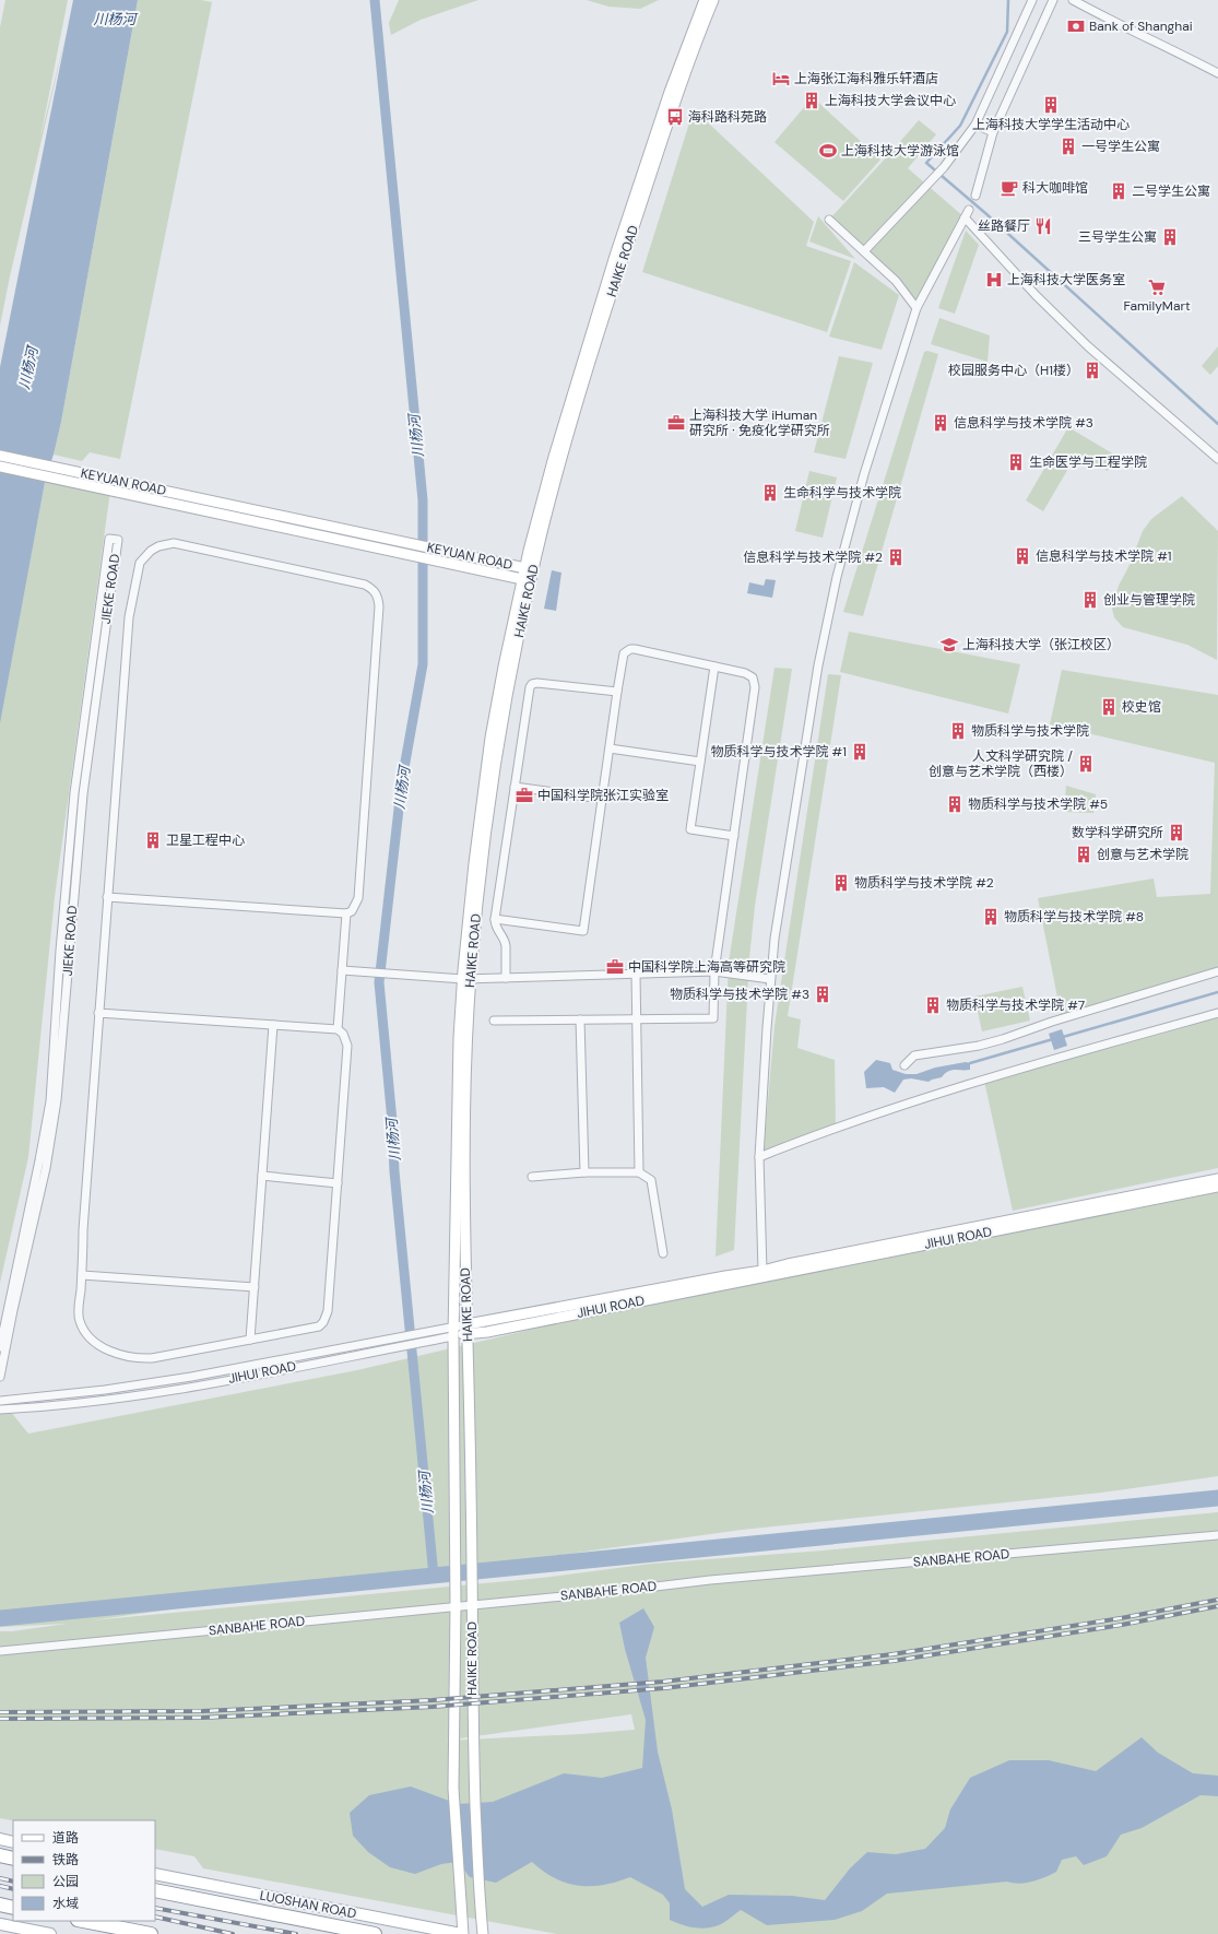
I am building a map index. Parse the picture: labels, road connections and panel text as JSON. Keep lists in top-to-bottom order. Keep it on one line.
{"streets":{"main road":["LUOSHAN ROAD"],"street":["HAIKE ROAD","KEYUAN ROAD","JIEKE ROAD","JIHUI ROAD","SANBAHE ROAD"]},"crossings":[["HAIKE ROAD","KEYUAN ROAD"],["HAIKE ROAD","JIHUI ROAD"],["HAIKE ROAD","SANBAHE ROAD"],["HAIKE ROAD","LUOSHAN ROAD"]],"water":["川杨河"],"places":{"bank":["Bank of Shanghai"],"hotel":["上海张江海科雅乐轩酒店"],"building":["上海科技大学会议中心","上海科技大学学生活动中心","一号学生公寓","二号学生公寓","三号学生公寓","校园服务中心（H1楼）","信息科学与技术学院 #3","生命医学与工程学院","生命科学与技术学院","信息科学与技术学院 #1","信息科学与技术学院 #2","创业与管理学院","校史馆","物质科学与技术学院","物质科学与技术学院 #1","人文科学研究院 / 创意与艺术学院（西楼）","物质科学与技术学院 #5","数学科学研究所","卫星工程中心","创意与艺术学院","物质科学与技术学院 #2","物质科学与技术学院 #8","物质科学与技术学院 #3","物质科学与技术学院 #7"],"bus stop":["海科路科苑路"],"sports":["上海科技大学游泳馆"],"cafe":["科大咖啡馆"],"restaurant":["丝路餐厅"],"hospital":["上海科技大学医务室"],"supermarket":["FamilyMart"],"office":["上海科技大学 iHuman 研究所 · 免疫化学研究所","中国科学院张江实验室","中国科学院上海高等研究院"],"school or university":["上海科技大学（张江校区）"]},"legend":["道路","铁路","公园","水域"]}
